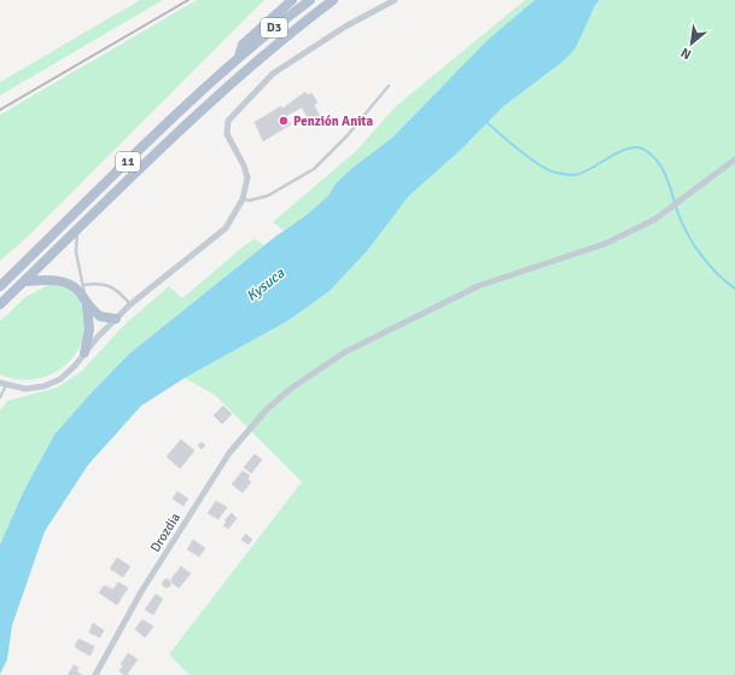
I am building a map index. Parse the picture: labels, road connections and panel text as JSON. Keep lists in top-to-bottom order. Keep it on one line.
{"streets":{"main road":["D3","11"],"street":["Drozdia"]},"crossings":[["D3","11"]],"water":["Kysuca"],"places":["Penzión Anita"],"north":"bottom left"}
